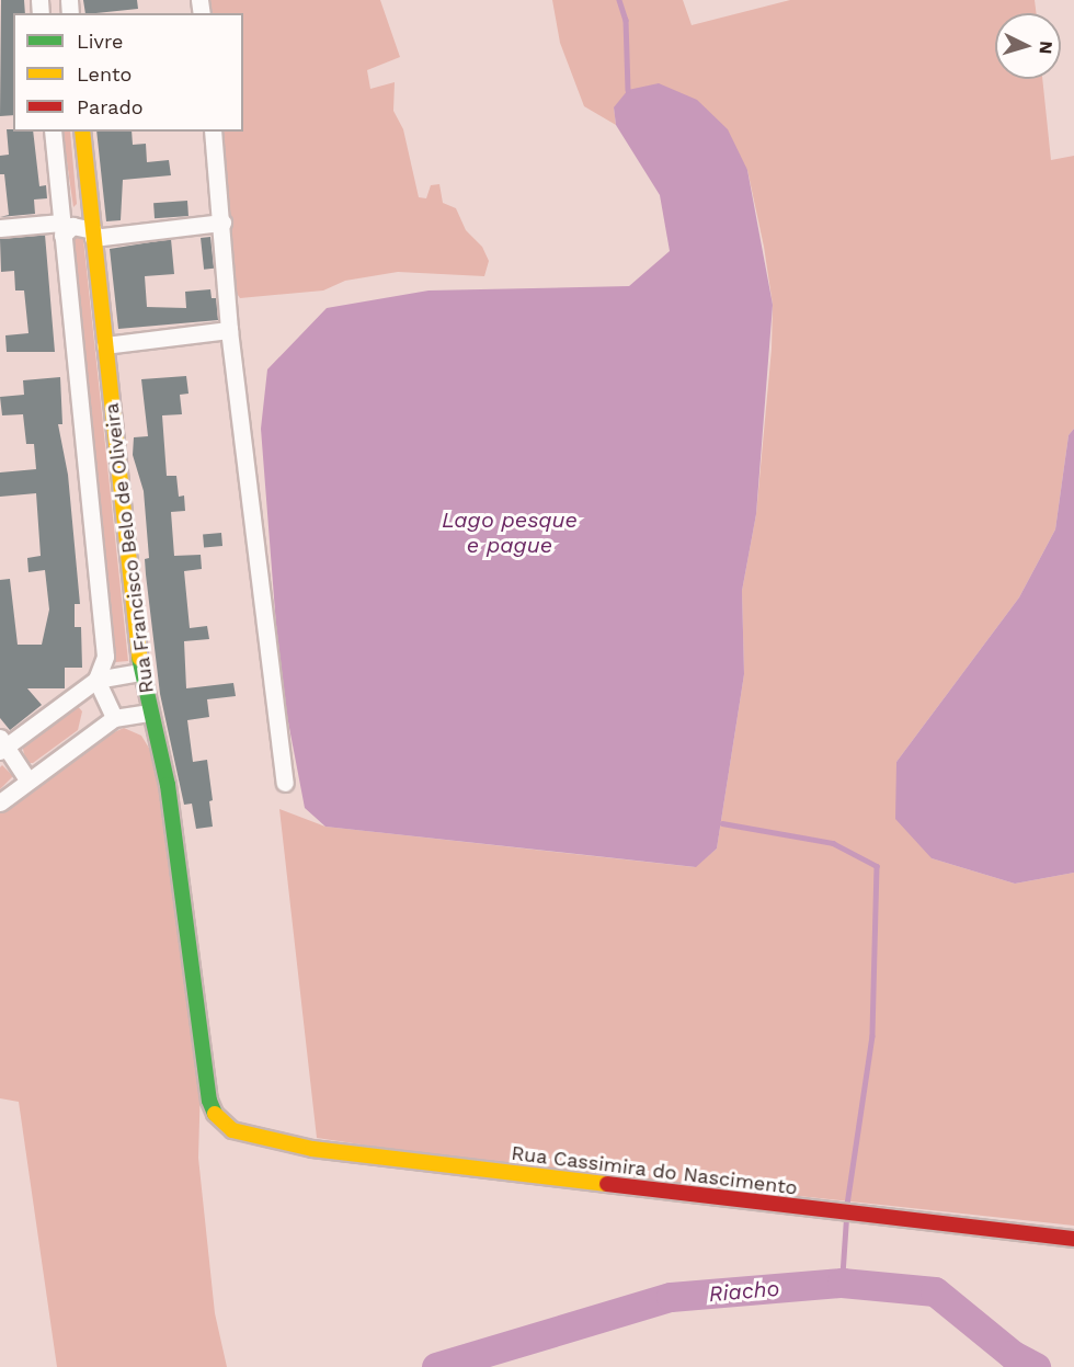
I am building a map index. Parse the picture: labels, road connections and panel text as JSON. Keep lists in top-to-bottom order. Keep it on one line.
{"streets":{"street":["Rua Francisco Belo de Oliveira","Rua Cassimira do Nascimento"]},"crossings":[["Rua Francisco Belo de Oliveira","Rua Cassimira do Nascimento"]],"water":["Lago pesque e pague","Riacho"],"legend":["Livre","Lento","Parado"],"north":"right"}
